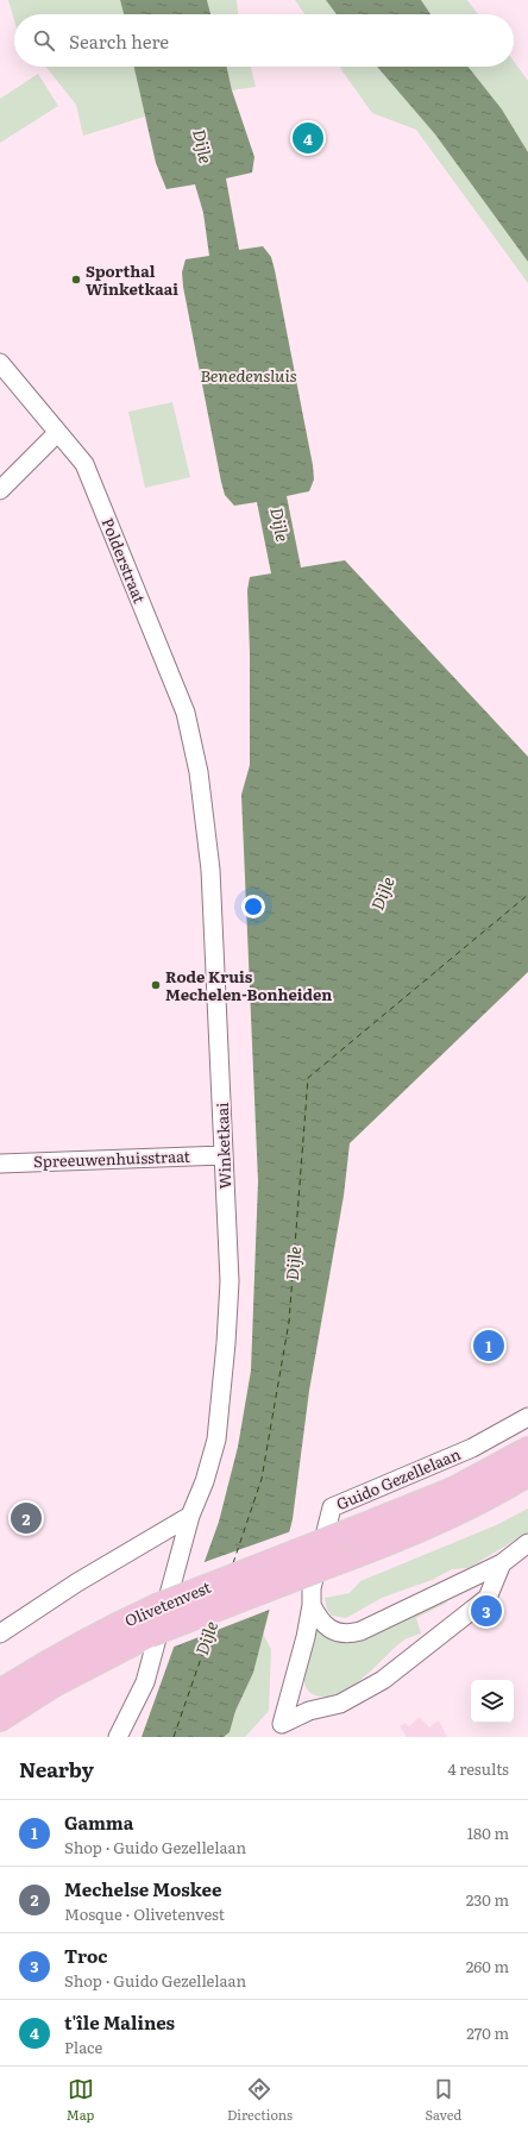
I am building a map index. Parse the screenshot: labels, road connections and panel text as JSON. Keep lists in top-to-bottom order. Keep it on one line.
{"streets":{"main road":["Guido Gezellelaan","Olivetenvest"],"street":["Polderstraat","Winketkaai","Spreeuwenhuisstraat"]},"crossings":[["Polderstraat","Winketkaai"],["Winketkaai","Spreeuwenhuisstraat"],["Guido Gezellelaan","Olivetenvest"]],"water":["Dijle","Benedensluis"],"places":["Sporthal Winketkaai","Rode Kruis Mechelen-Bonheiden"],"page":{"search":"Search here","pins":["4","1","2","3"],"heading":["Nearby","4 results"],"list":[{"mark":"1","name":"Gamma","note":"Shop · Guido Gezellelaan","value":"180 m"},{"mark":"2","name":"Mechelse Moskee","note":"Mosque · Olivetenvest","value":"230 m"},{"mark":"3","name":"Troc","note":"Shop · Guido Gezellelaan","value":"260 m"},{"mark":"4","name":"t'île Malines","note":"Place","value":"270 m"}],"nav":["Map","Directions","Saved"]}}
